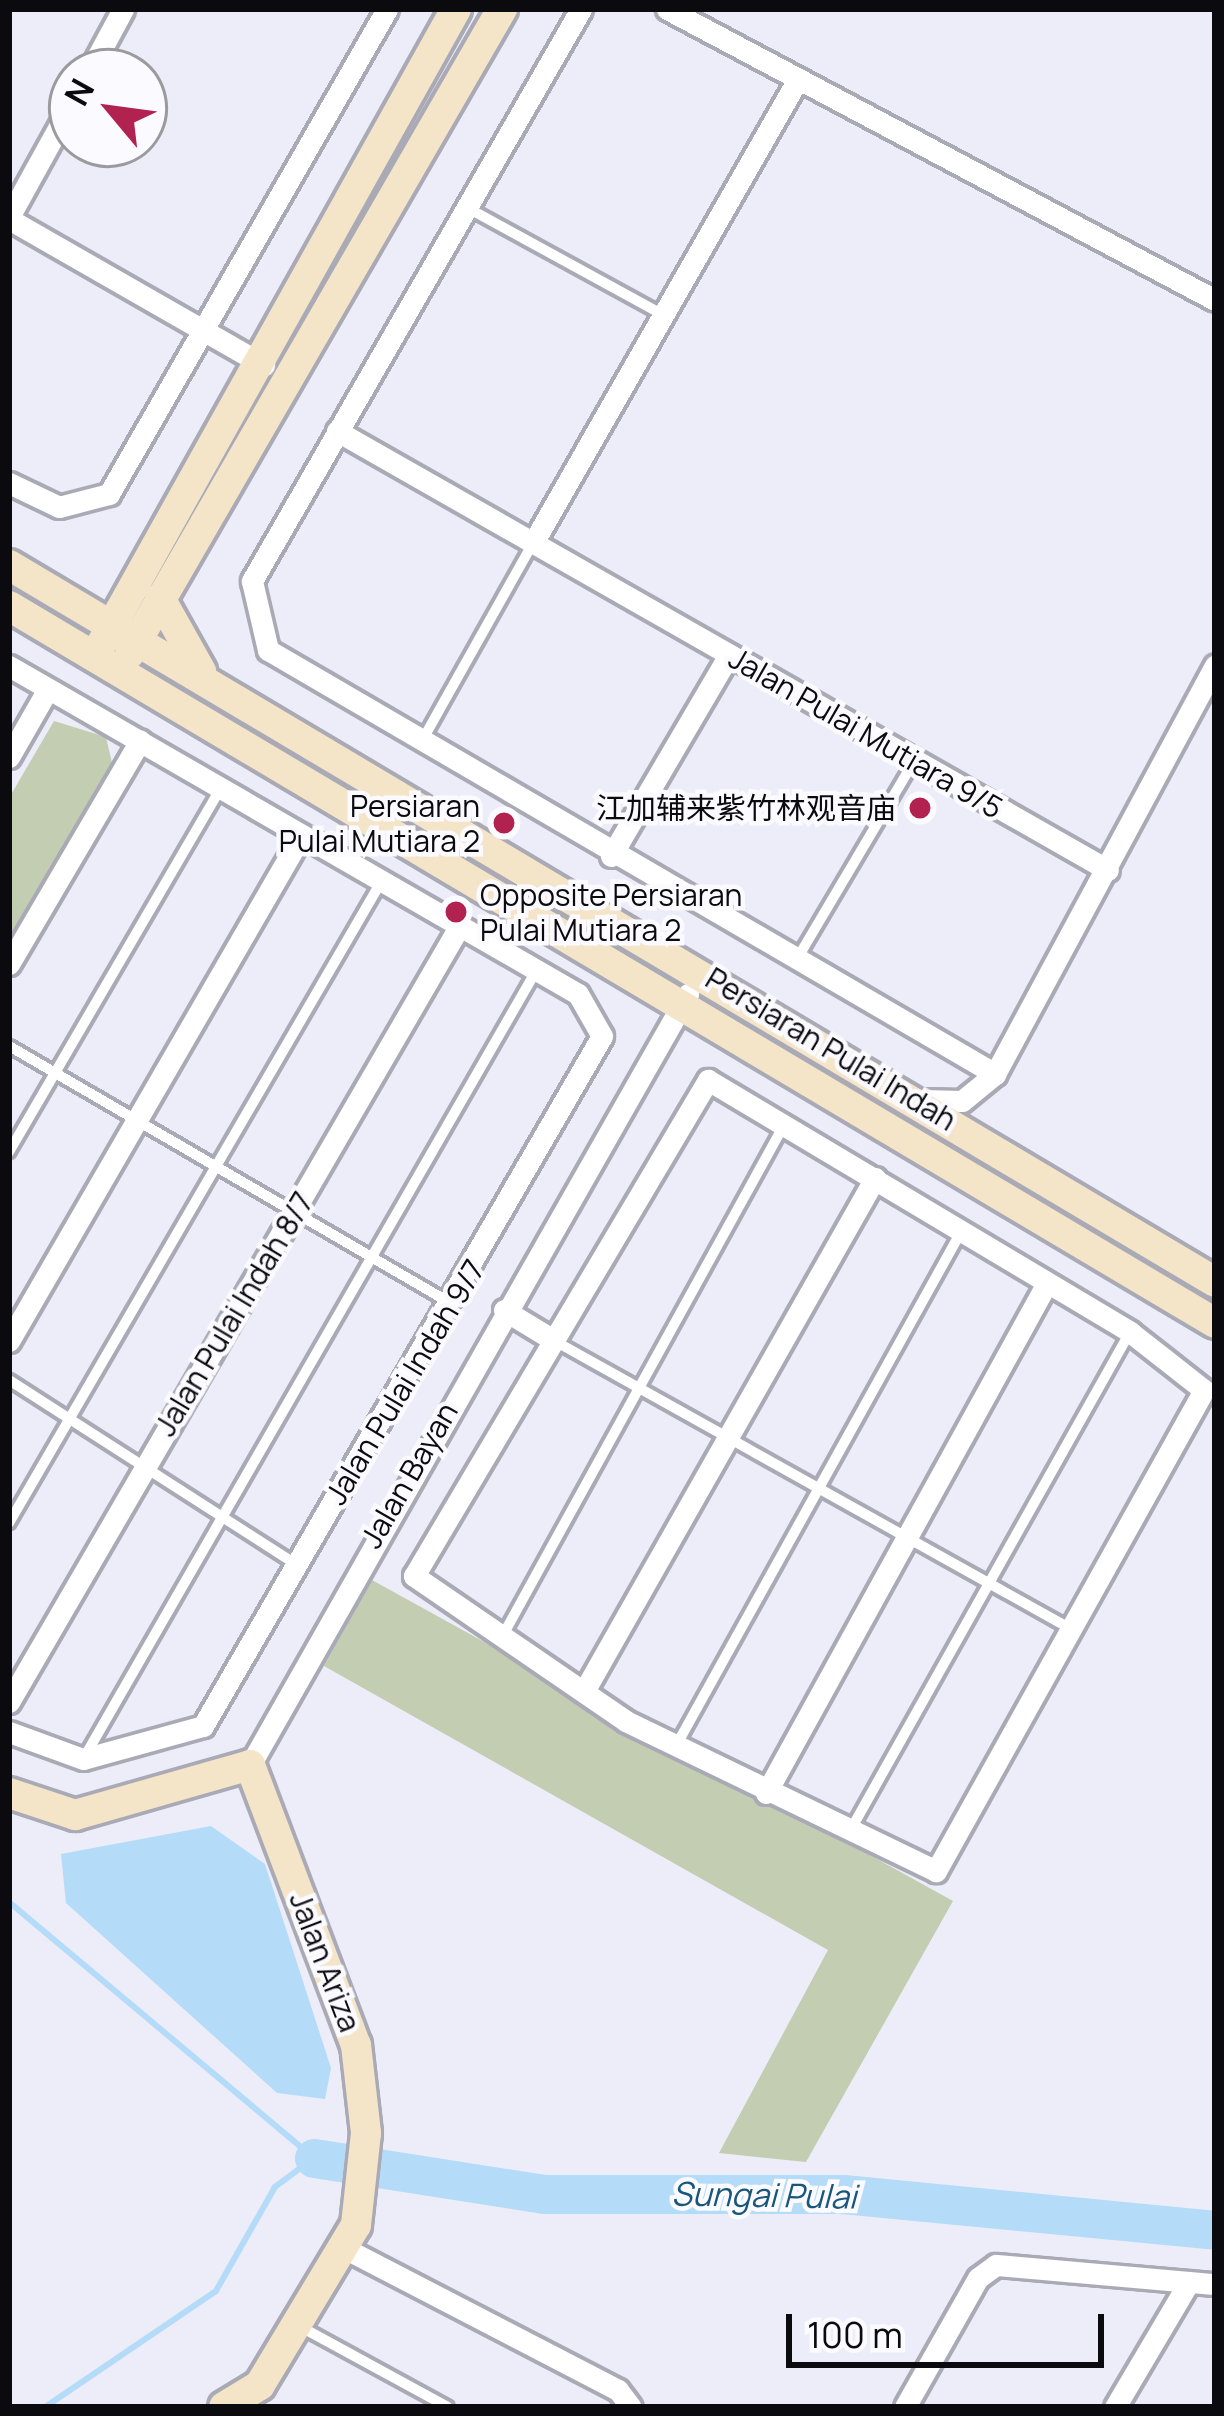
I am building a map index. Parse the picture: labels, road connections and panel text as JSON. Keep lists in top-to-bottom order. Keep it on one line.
{"streets":{"main road":["Persiaran Pulai Indah","Jalan Ariza"],"street":["Jalan Pulai Mutiara 9/5","Jalan Pulai Indah 8/7","Jalan Pulai Indah 9/7","Jalan Bayan"]},"crossings":[["Persiaran Pulai Indah","Jalan Bayan"],["Jalan Bayan","Jalan Ariza"]],"water":["Sungai Pulai"],"places":["江加辅来紫竹林观音庙","Persiaran Pulai Mutiara 2","Opposite Persiaran Pulai Mutiara 2"],"scale_bar":"100 m","north":"top left"}
